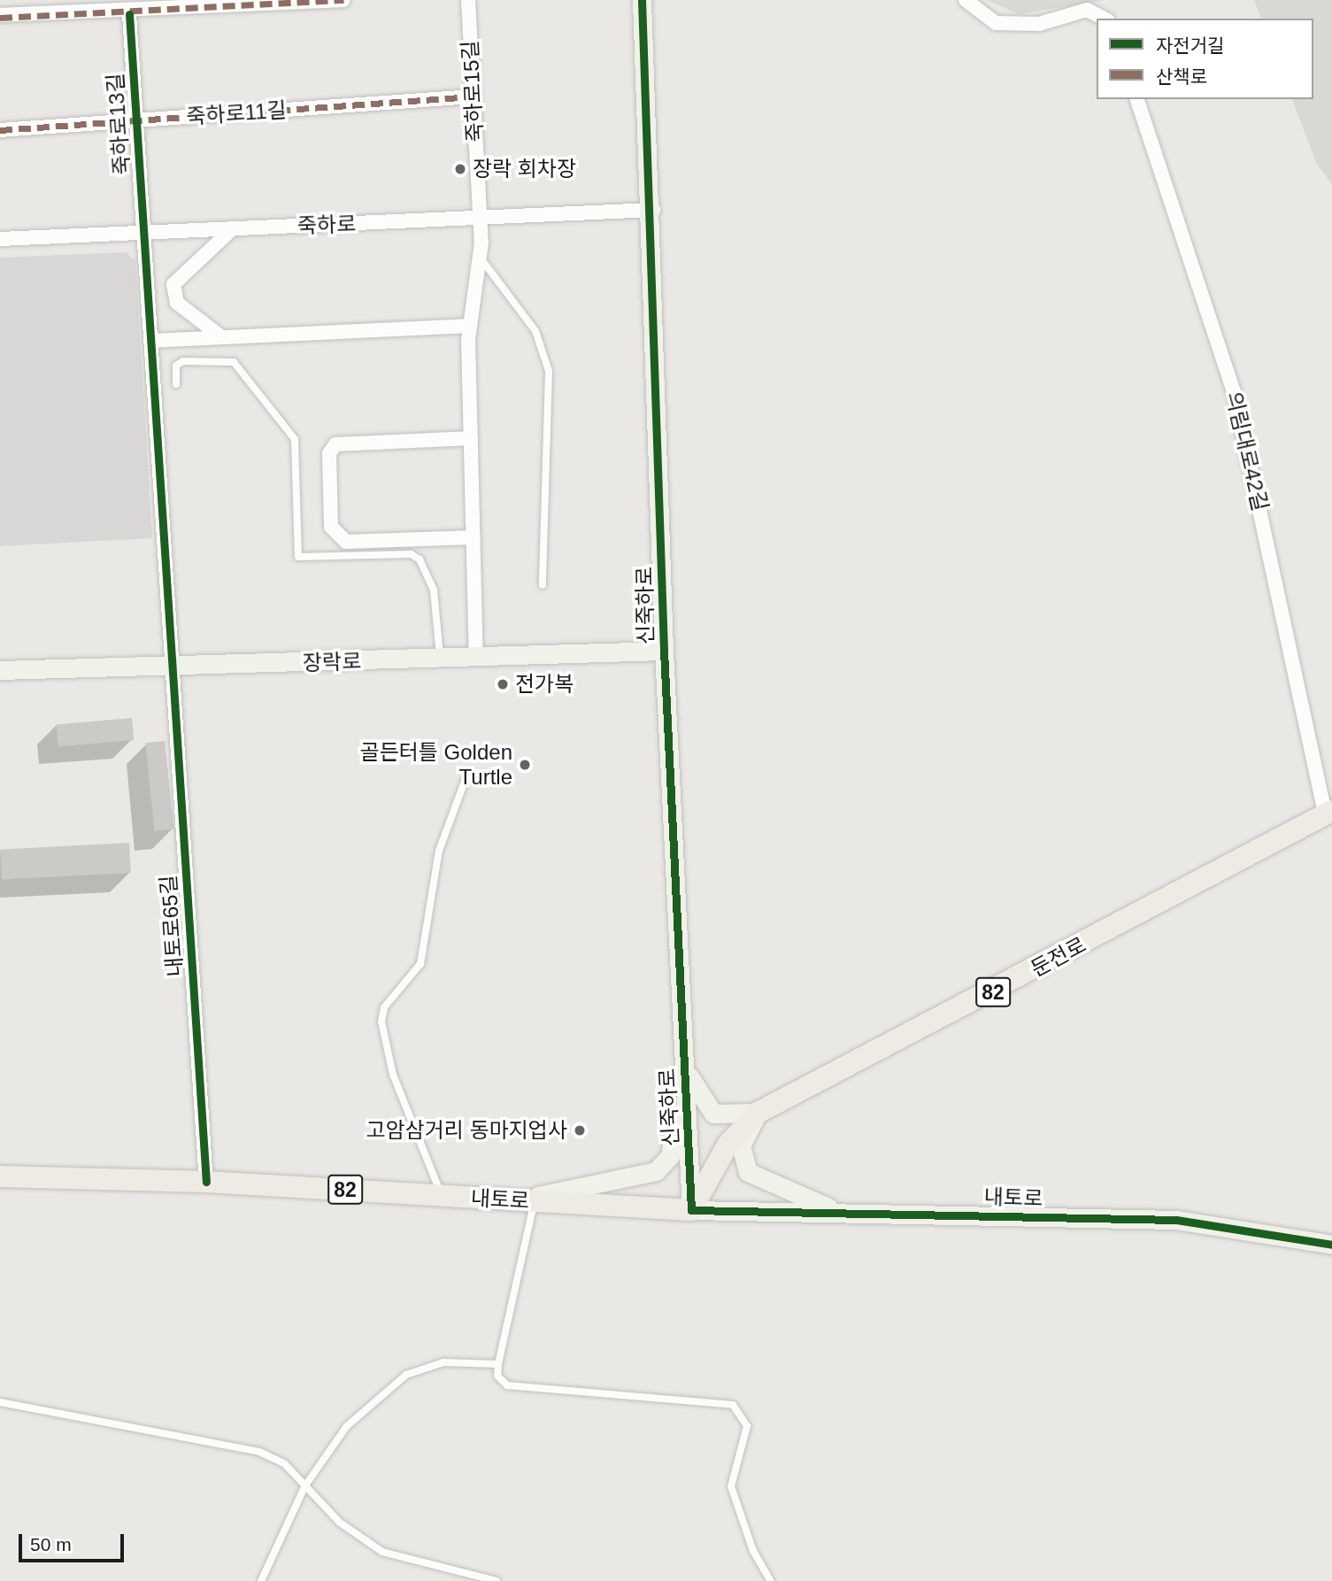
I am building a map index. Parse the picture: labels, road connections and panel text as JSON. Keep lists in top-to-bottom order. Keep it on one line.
{"streets":{"main road":["둔전로","82","내토로"],"street":["죽하로15길","죽하로11길","죽하로13길","죽하로","의림대로42길","신죽하로","장락로","내토로65길"]},"crossings":[["죽하로15길","죽하로11길"],["죽하로15길","죽하로"],["죽하로15길","장락로"],["죽하로11길","죽하로13길"],["죽하로13길","죽하로"],["죽하로13길","내토로65길"],["죽하로","신죽하로"],["의림대로42길","둔전로"],["신죽하로","장락로"],["신죽하로","둔전로"],["신죽하로","내토로"],["장락로","내토로65길"],["내토로65길","내토로"],["둔전로","내토로"]],"places":["장락 회차장","전가복","골든터틀 Golden Turtle","고암삼거리 동마지업사"],"legend":["자전거길","산책로"],"scale_bar":"50 m"}
